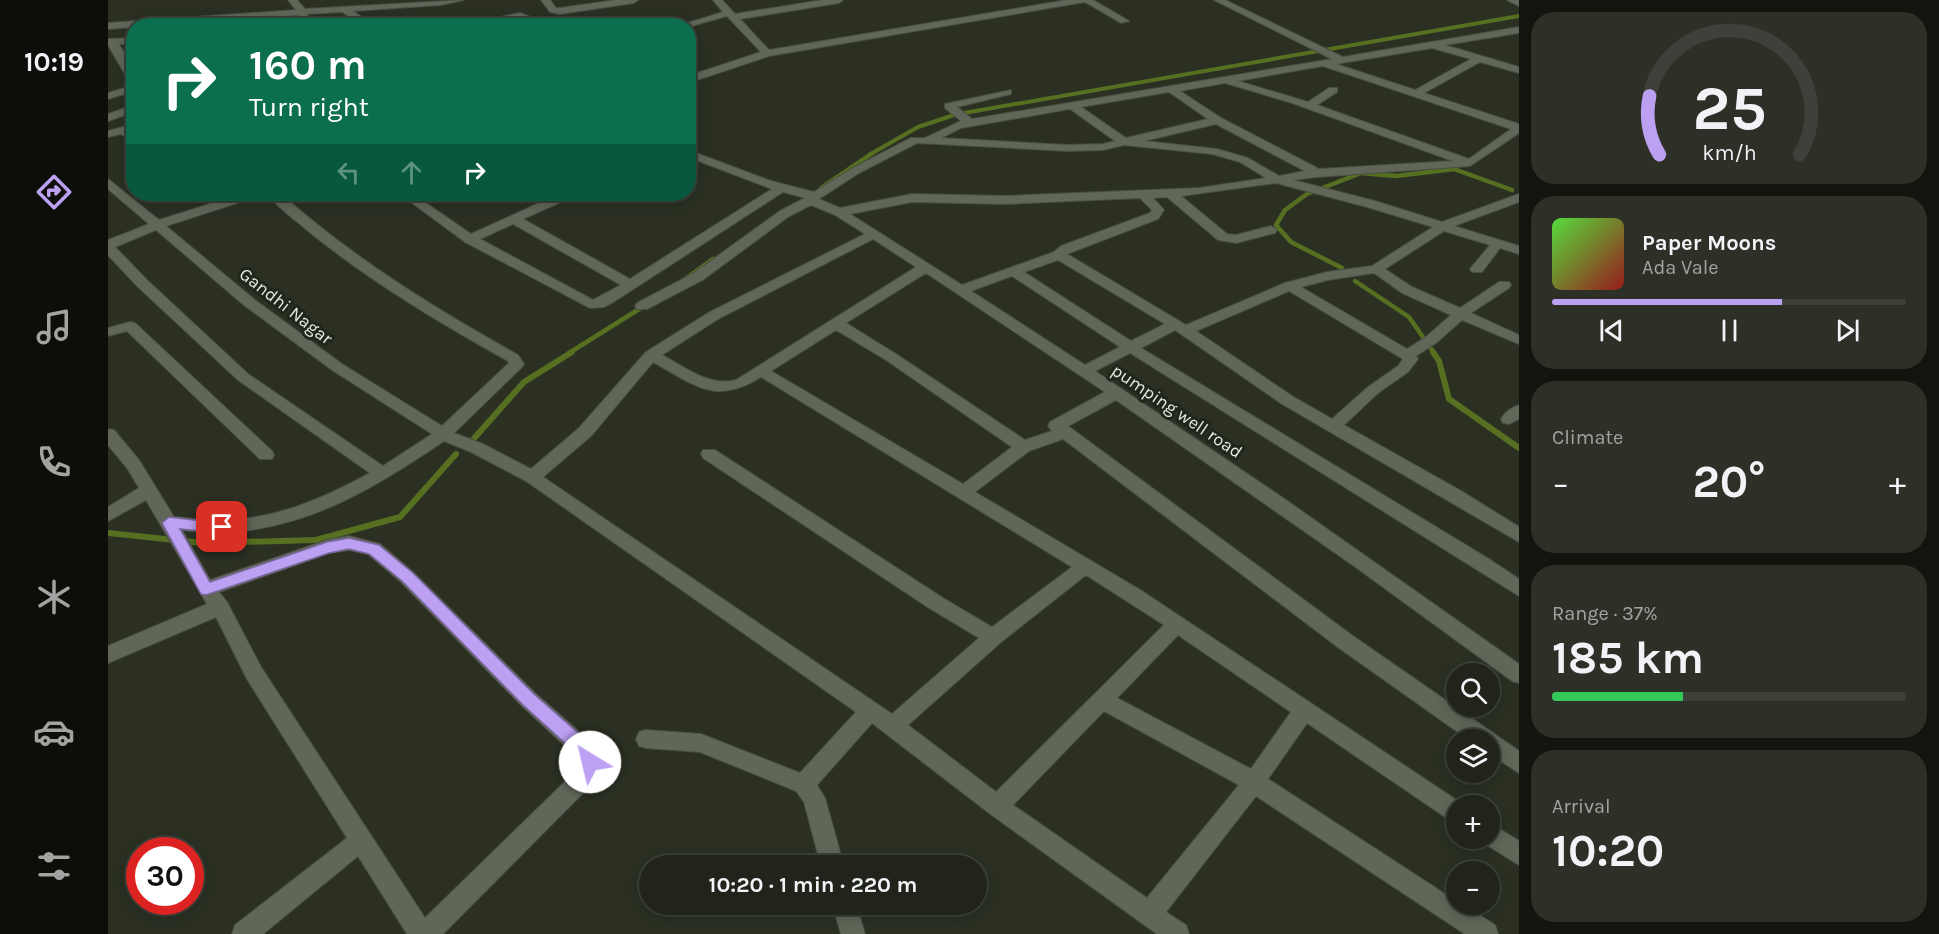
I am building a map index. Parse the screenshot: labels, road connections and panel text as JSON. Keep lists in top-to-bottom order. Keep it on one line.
{"streets":{"street":["Gandhi Nagar","pumping well road"]},"page":{"tabs":"10:19","turn":["160 m","Turn right"],"song":["Paper Moons","Ada Vale"],"tile":["Climate",["Range · 37%","185 km"],["Arrival","10:20"]],"heat":["−","20°","+"],"map_buttons":["+","−"],"limit":"30","trip":"10:20 · 1 min · 220 m","gauge":["25","km/h"]}}
